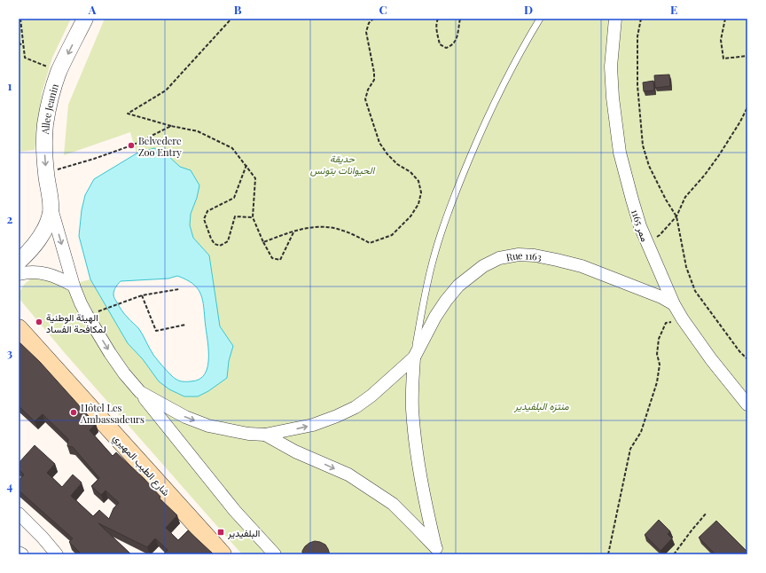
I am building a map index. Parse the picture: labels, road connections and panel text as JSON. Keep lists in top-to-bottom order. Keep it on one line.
{"streets":{"main road":["شارع الطيب المهيري"],"street":["Allee Jeanin","ممر 1165","Rue 1163"]},"crossings":[["ممر 1165","Rue 1163"]],"one_way":["Allee Jeanin"],"parks":["حديقة الحيوانات بتونس","منتزه البلفيدير"],"places":{"other":["Belvedere Zoo Entry","الهيئة الوطنية لمكافحة الفساد","Hôtel Les Ambassadeurs"],"transit":["البلفيدير"]},"grid":{"columns":["A","B","C","D","E"],"rows":["1","2","3","4"]}}
